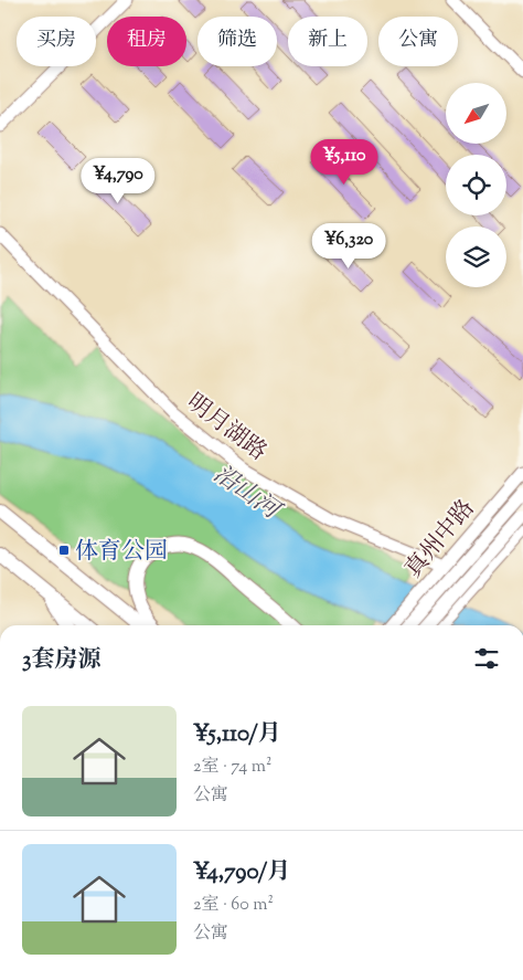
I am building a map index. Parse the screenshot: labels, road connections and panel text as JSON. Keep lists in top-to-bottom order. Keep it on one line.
{"streets":{"street":["明月湖路","真州中路"]},"crossings":[["明月湖路","真州中路"]],"water":["沿山河"],"places":{"transit":["体育公园"]},"north":"bottom left","page":{"chip":["买房","租房","筛选","新上","公寓"],"price":["¥5,110","¥4,790","¥6,320"],"heading":"3套房源","list":[{"name":"¥5,110/月","note":"2室 · 74 m² · 公寓"},{"name":"¥4,790/月","note":"2室 · 60 m² · 公寓"}]}}
